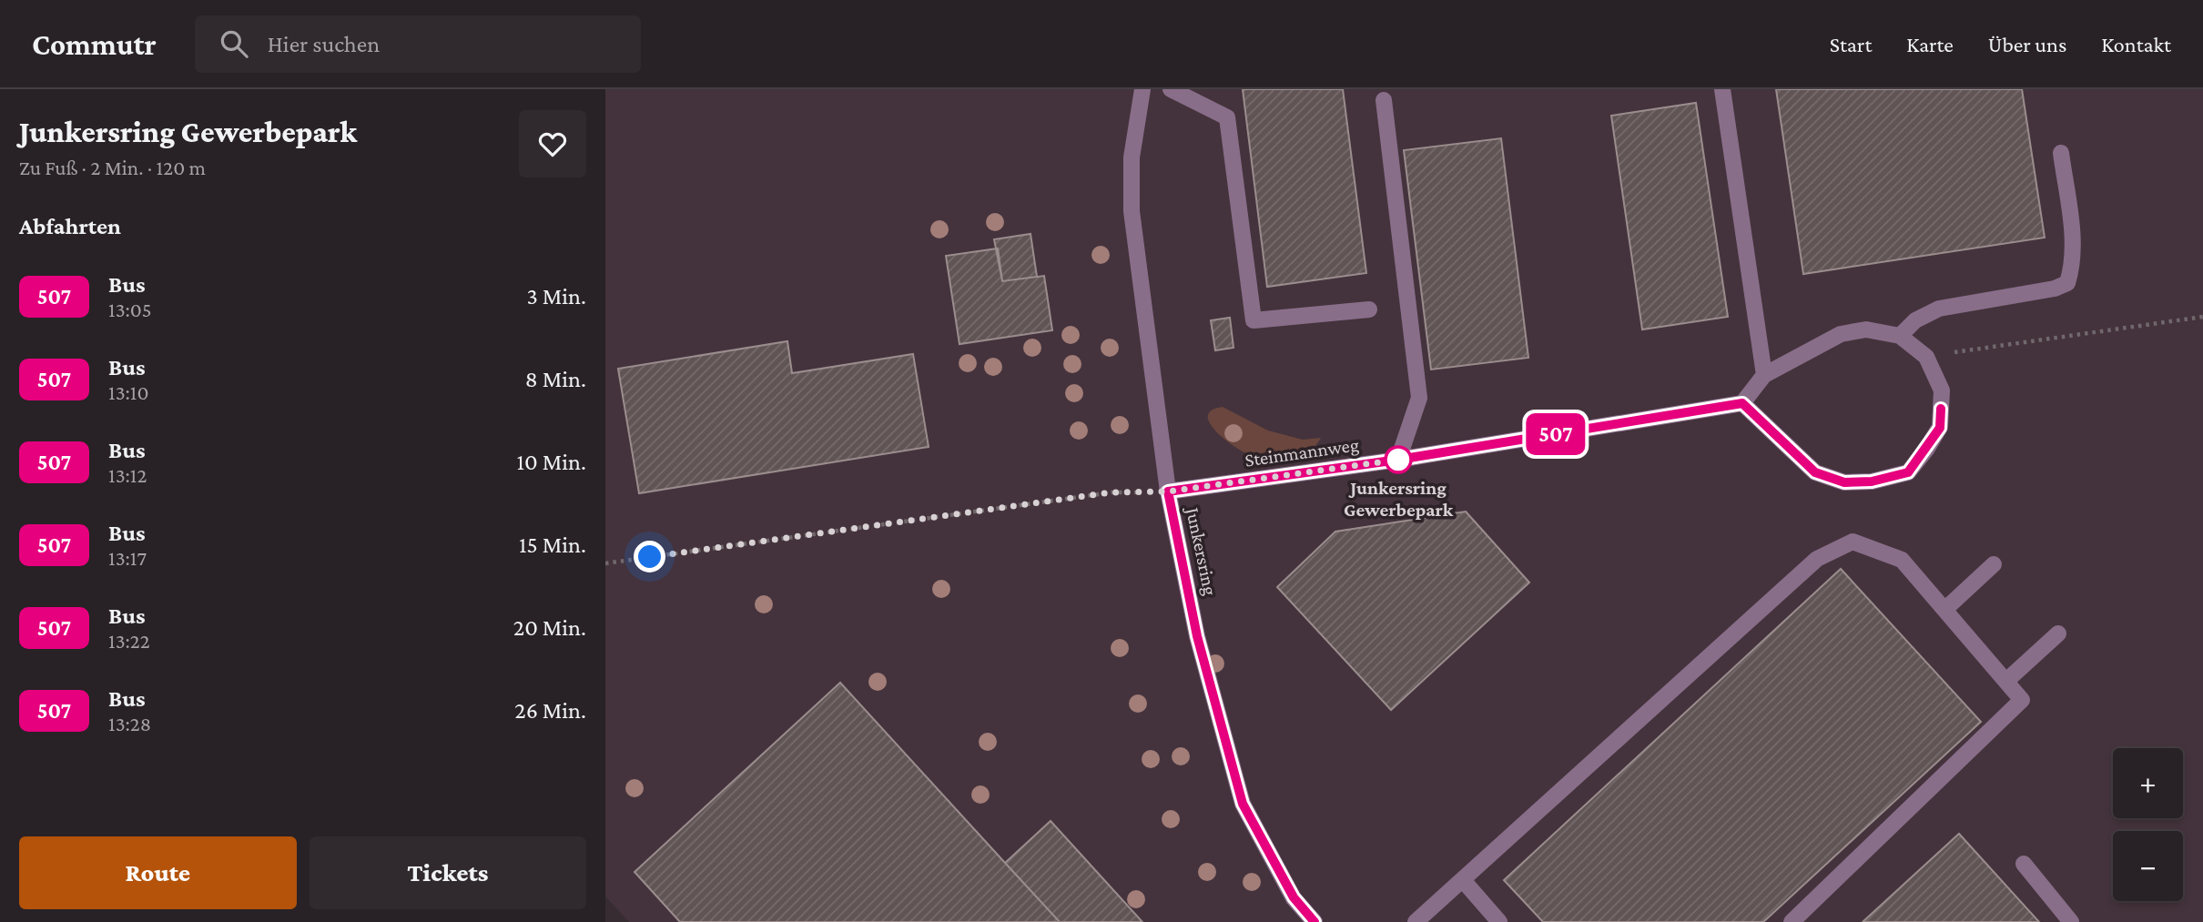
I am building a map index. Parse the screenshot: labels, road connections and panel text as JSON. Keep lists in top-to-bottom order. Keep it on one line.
{"streets":{"street":["Steinmannweg","Junkersring"]},"crossings":[["Steinmannweg","Junkersring"]],"places":["Junkersring Gewerbepark"],"lines":["bus line 507"],"page":{"header":"Commutr","search":"Hier suchen","nav":["Start","Karte","Über uns","Kontakt"],"heading":[["Junkersring Gewerbepark","Zu Fuß · 2 Min. · 120 m"],"Abfahrten"],"on_map":"507","list":[{"mark":"507","name":"Bus","note":"13:05","value":"3 Min."},{"mark":"507","name":"Bus","note":"13:10","value":"8 Min."},{"mark":"507","name":"Bus","note":"13:12","value":"10 Min."},{"mark":"507","name":"Bus","note":"13:17","value":"15 Min."},{"mark":"507","name":"Bus","note":"13:22","value":"20 Min."},{"mark":"507","name":"Bus","note":"13:28","value":"26 Min."}],"map_buttons":["+","−"],"buttons":["Route","Tickets"]}}
